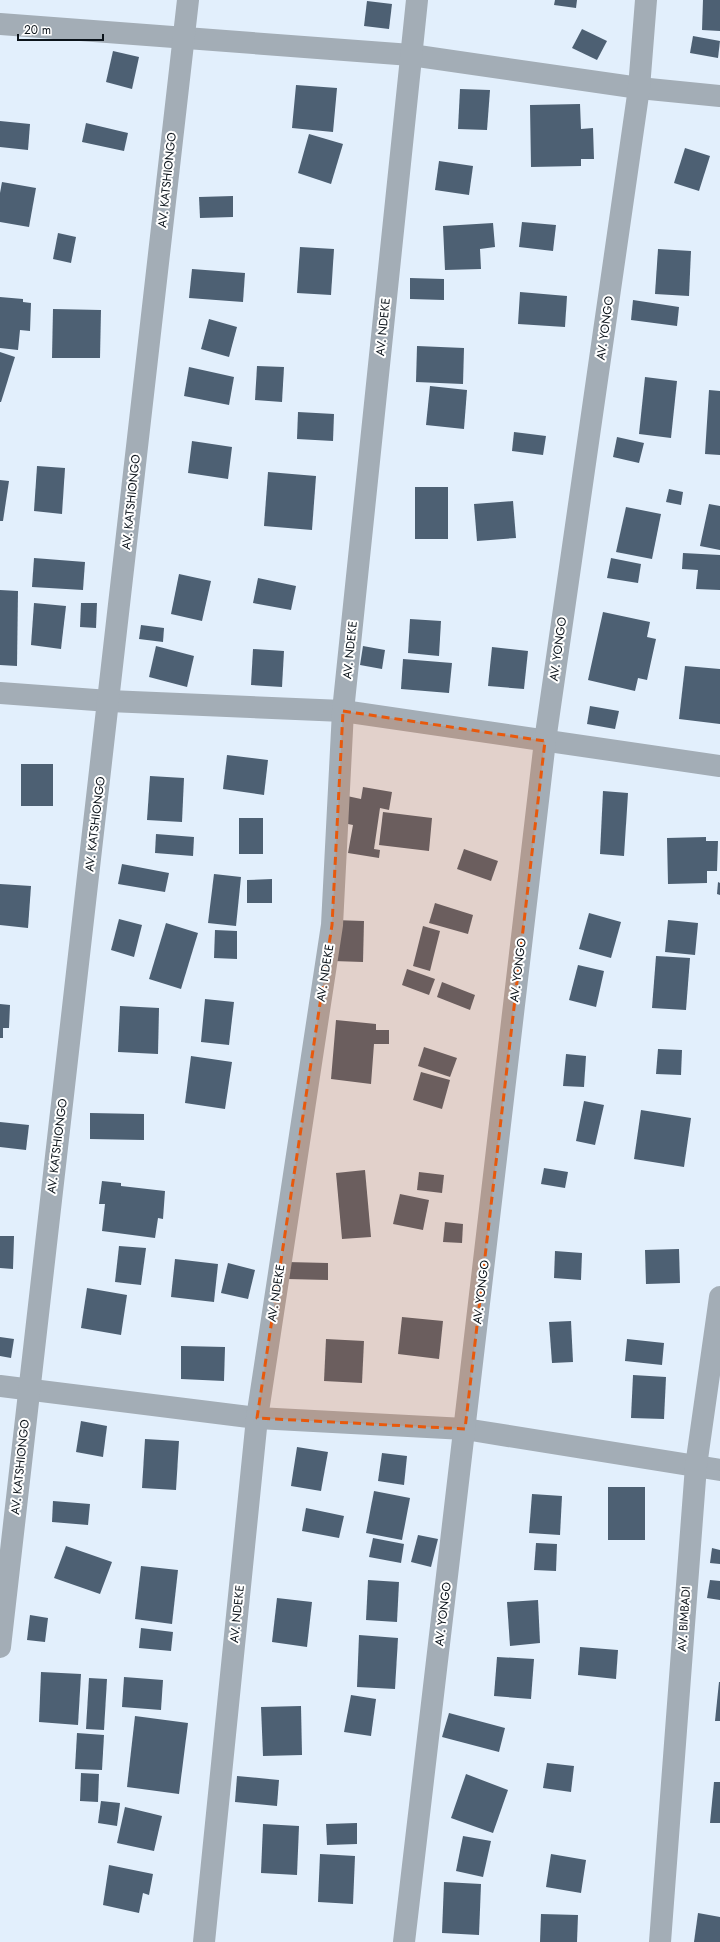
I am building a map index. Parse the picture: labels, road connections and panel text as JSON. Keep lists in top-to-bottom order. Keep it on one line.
{"streets":{"street":["AV. KATSHIONGO","AV. NDEKE","AV. YONGO","AV. BIMBADI"]},"scale_bar":"20 m"}
